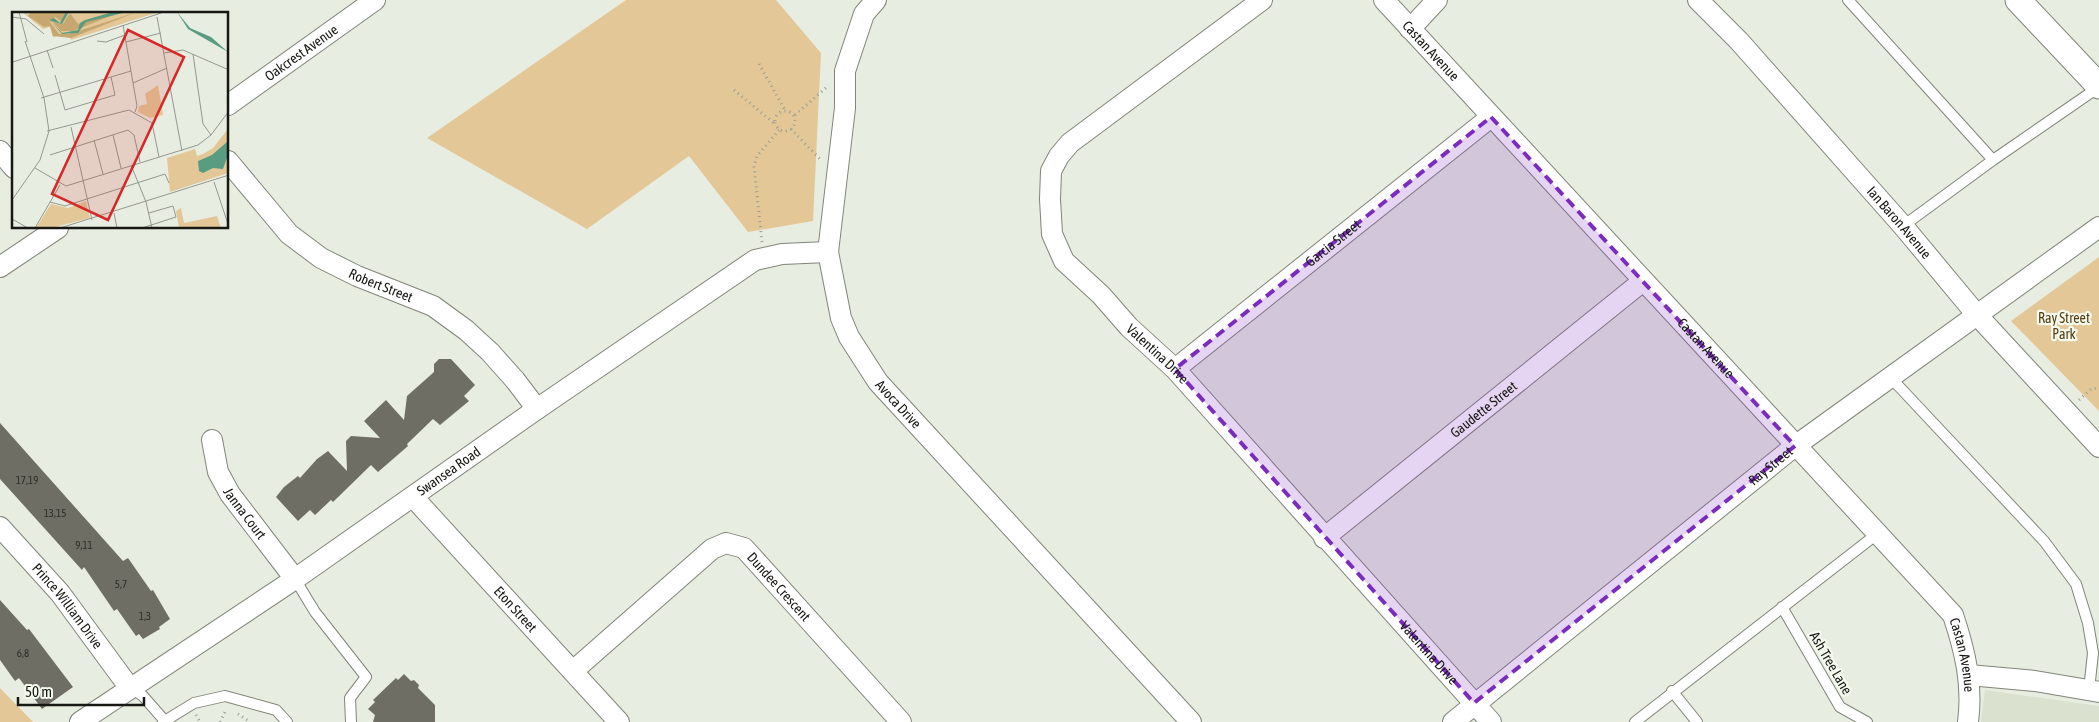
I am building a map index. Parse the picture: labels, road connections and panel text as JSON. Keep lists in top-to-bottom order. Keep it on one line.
{"streets":{"street":["Castan Avenue","Oakcrest Avenue","Ian Baron Avenue","Garcia Street","Robert Street","Valentina Drive","Avoca Drive","Gaudette Street","Ray Street","Swansea Road","Janna Court","Dundee Crescent","Prince William Drive","Eton Street"],"lane":["Ash Tree Lane"]},"crossings":[["Castan Avenue","Garcia Street"],["Castan Avenue","Gaudette Street"],["Castan Avenue","Ray Street"],["Ian Baron Avenue","Ray Street"],["Garcia Street","Valentina Drive"],["Robert Street","Swansea Road"],["Valentina Drive","Gaudette Street"],["Valentina Drive","Ray Street"],["Avoca Drive","Swansea Road"],["Swansea Road","Janna Court"],["Swansea Road","Prince William Drive"],["Swansea Road","Eton Street"],["Dundee Crescent","Eton Street"]],"parks":["Ray Street Park"],"house_numbers":["17,19","13,15","9,11","5,7","1,3","6,8"],"scale_bar":"50 m"}
